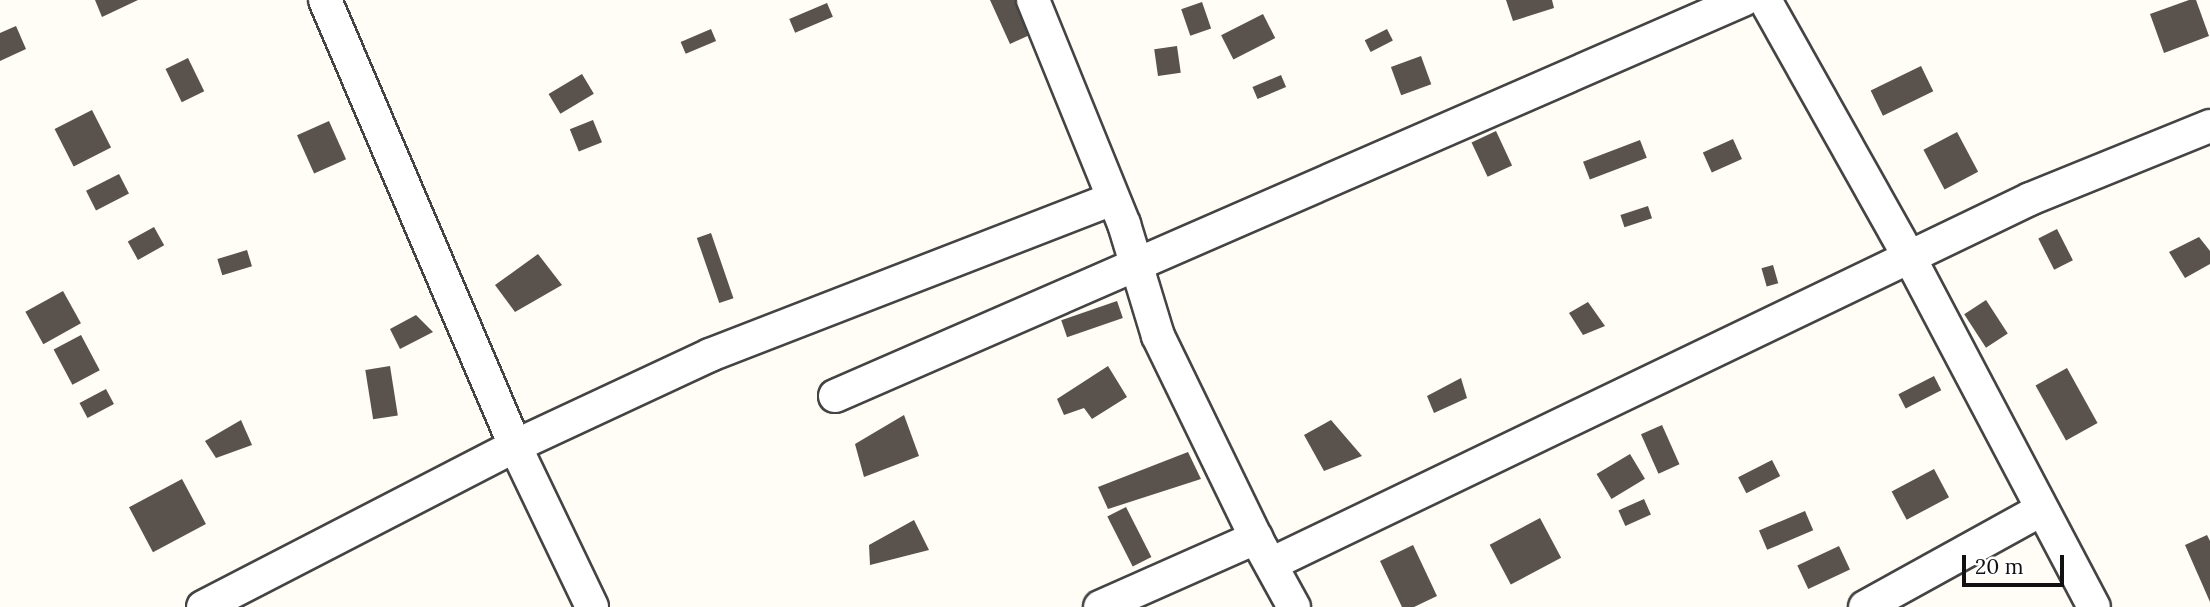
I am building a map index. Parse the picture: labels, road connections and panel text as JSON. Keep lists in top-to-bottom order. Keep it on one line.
{"scale_bar":"20 m"}
